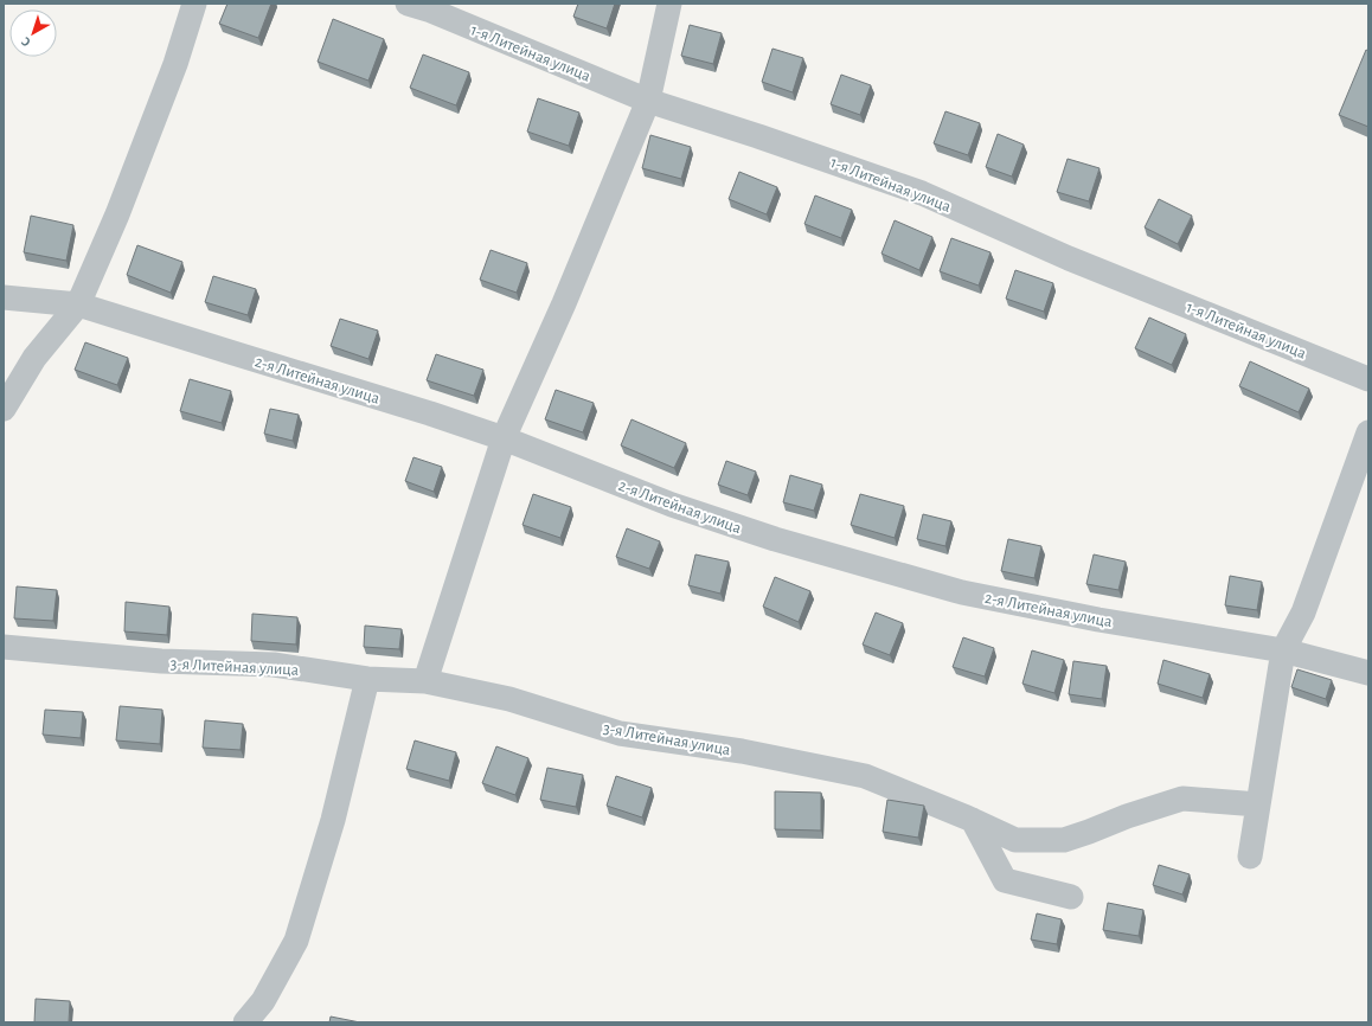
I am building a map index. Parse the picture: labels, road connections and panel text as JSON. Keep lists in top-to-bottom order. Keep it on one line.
{"streets":{"street":["1-я Литейная улица","2-я Литейная улица","3-я Литейная улица"]},"north":"bottom left"}
